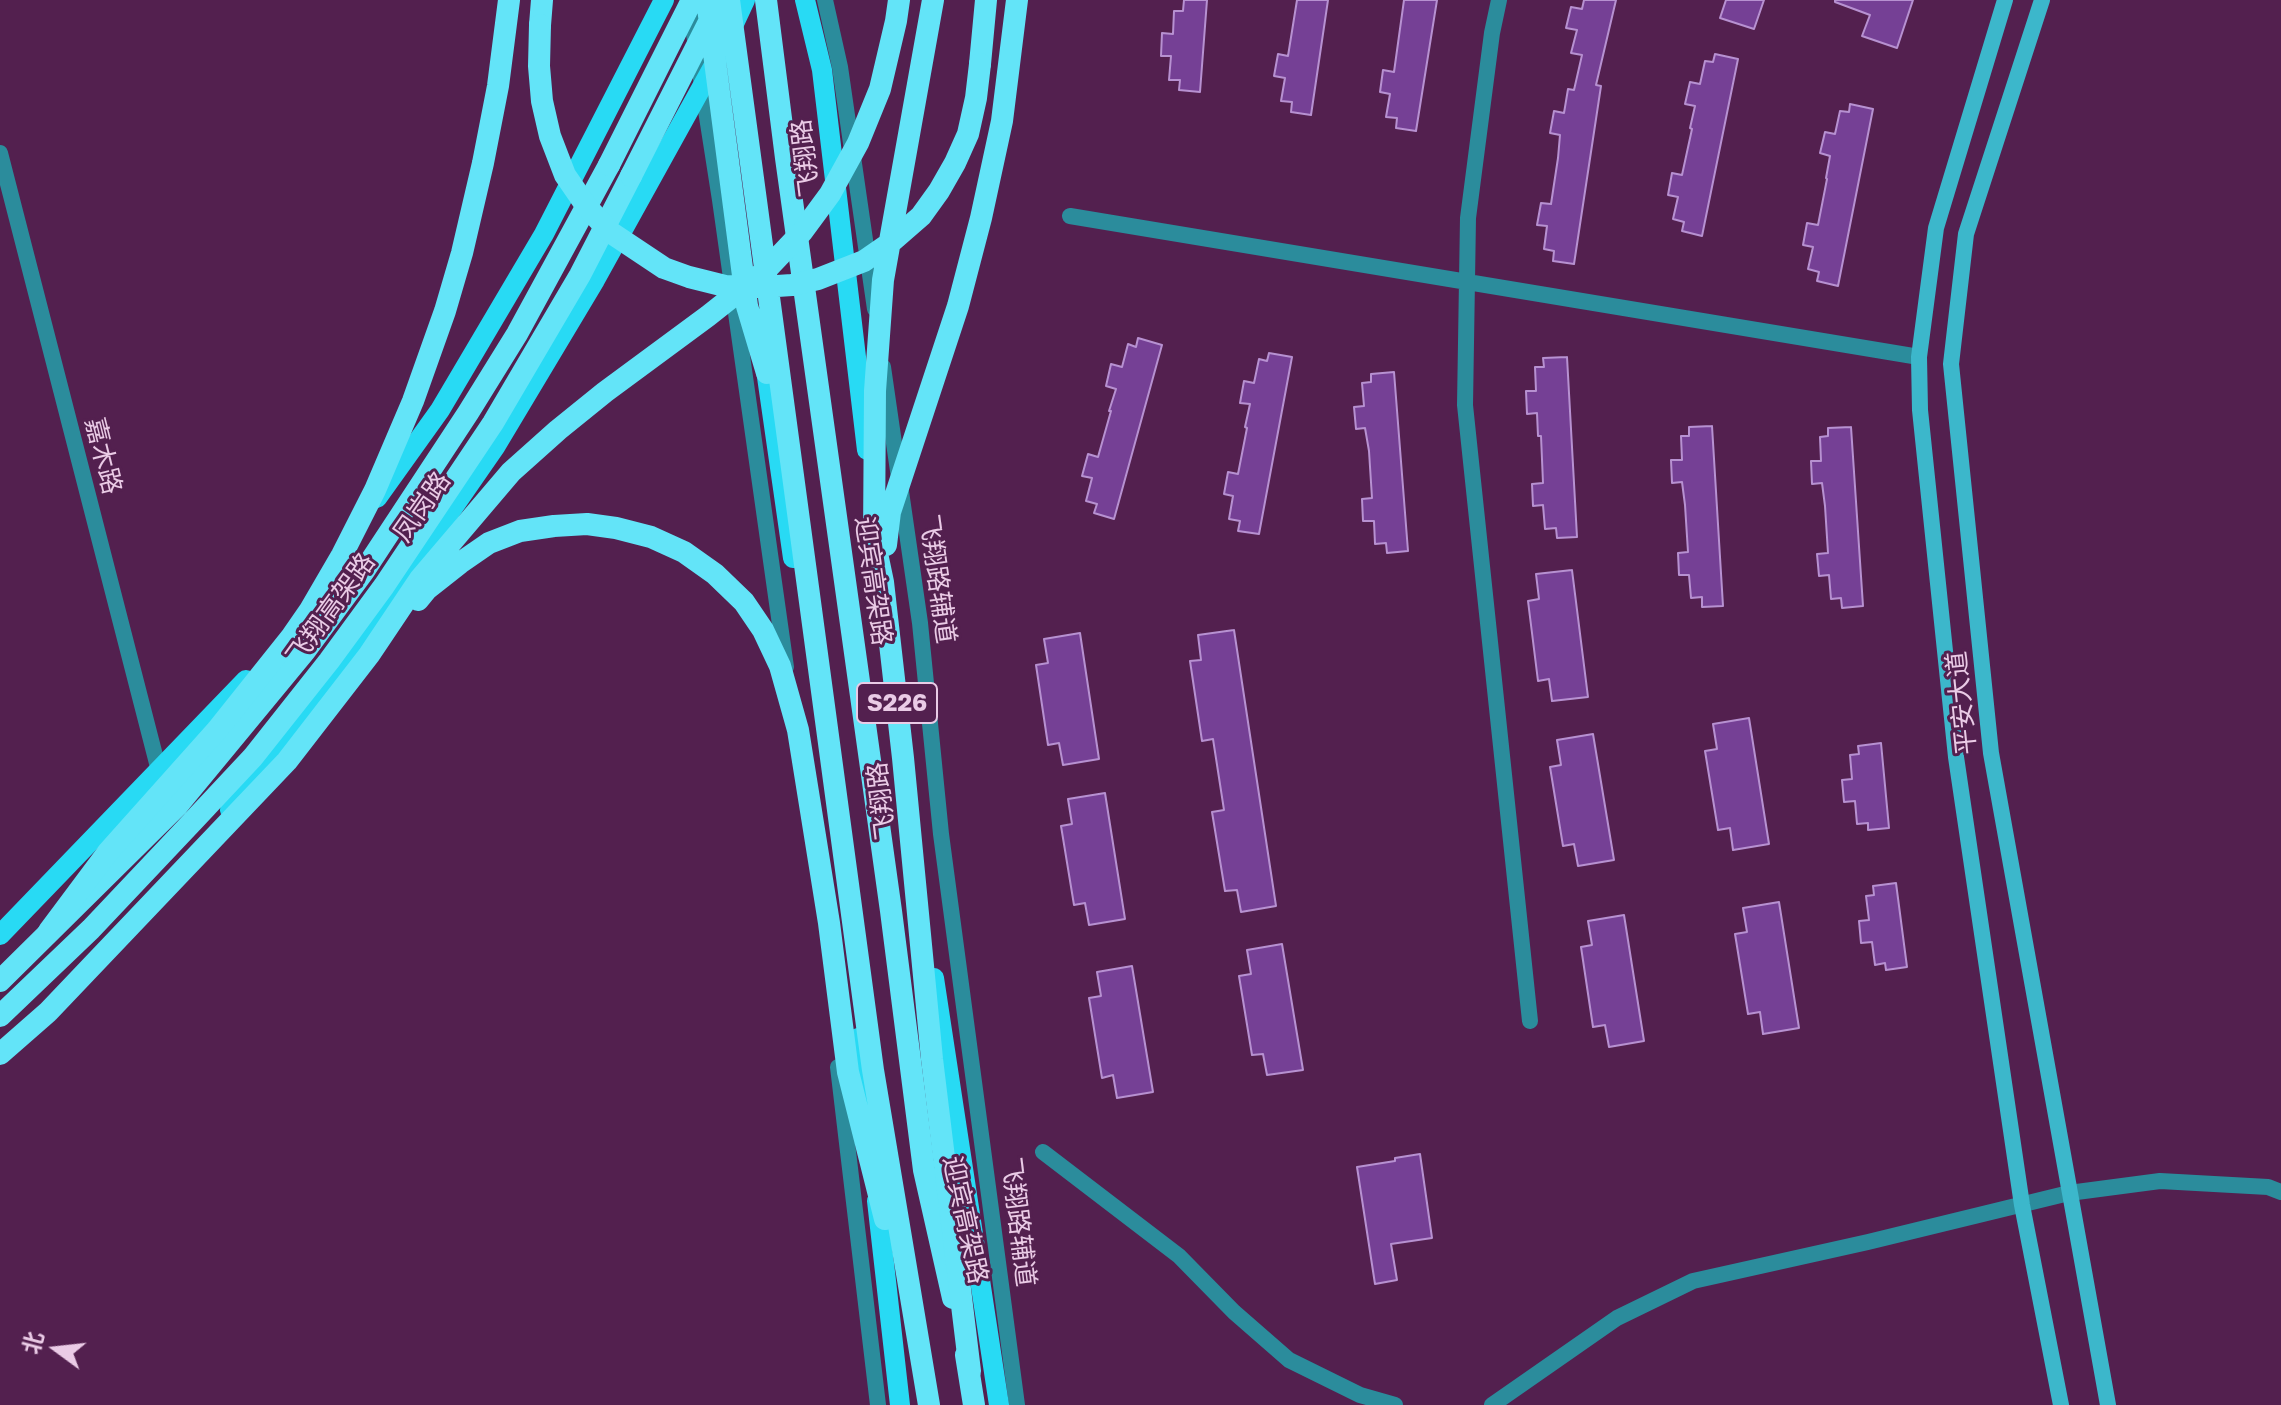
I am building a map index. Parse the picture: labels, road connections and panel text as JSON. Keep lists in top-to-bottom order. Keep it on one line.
{"streets":{"highway":["迎宾高架路","飞翔高架路"],"main road":["飞翔路","凤岗路","S226","平安大道"],"street":["嘉木路","飞翔路辅道"]},"crossings":[["飞翔路","凤岗路"],["嘉木路","凤岗路"]],"north":"left"}
